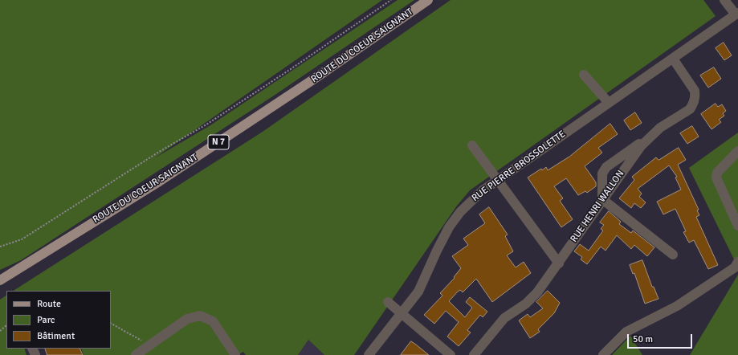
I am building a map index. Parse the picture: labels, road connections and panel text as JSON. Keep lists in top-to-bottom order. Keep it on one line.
{"streets":{"main road":["ROUTE DU COEUR SAIGNANT","N 7"],"street":["RUE PIERRE BROSSOLETTE","RUE HENRI WALLON"]},"crossings":[["RUE PIERRE BROSSOLETTE","RUE HENRI WALLON"]],"legend":["Route","Parc","Bâtiment"],"scale_bar":"50 m"}
